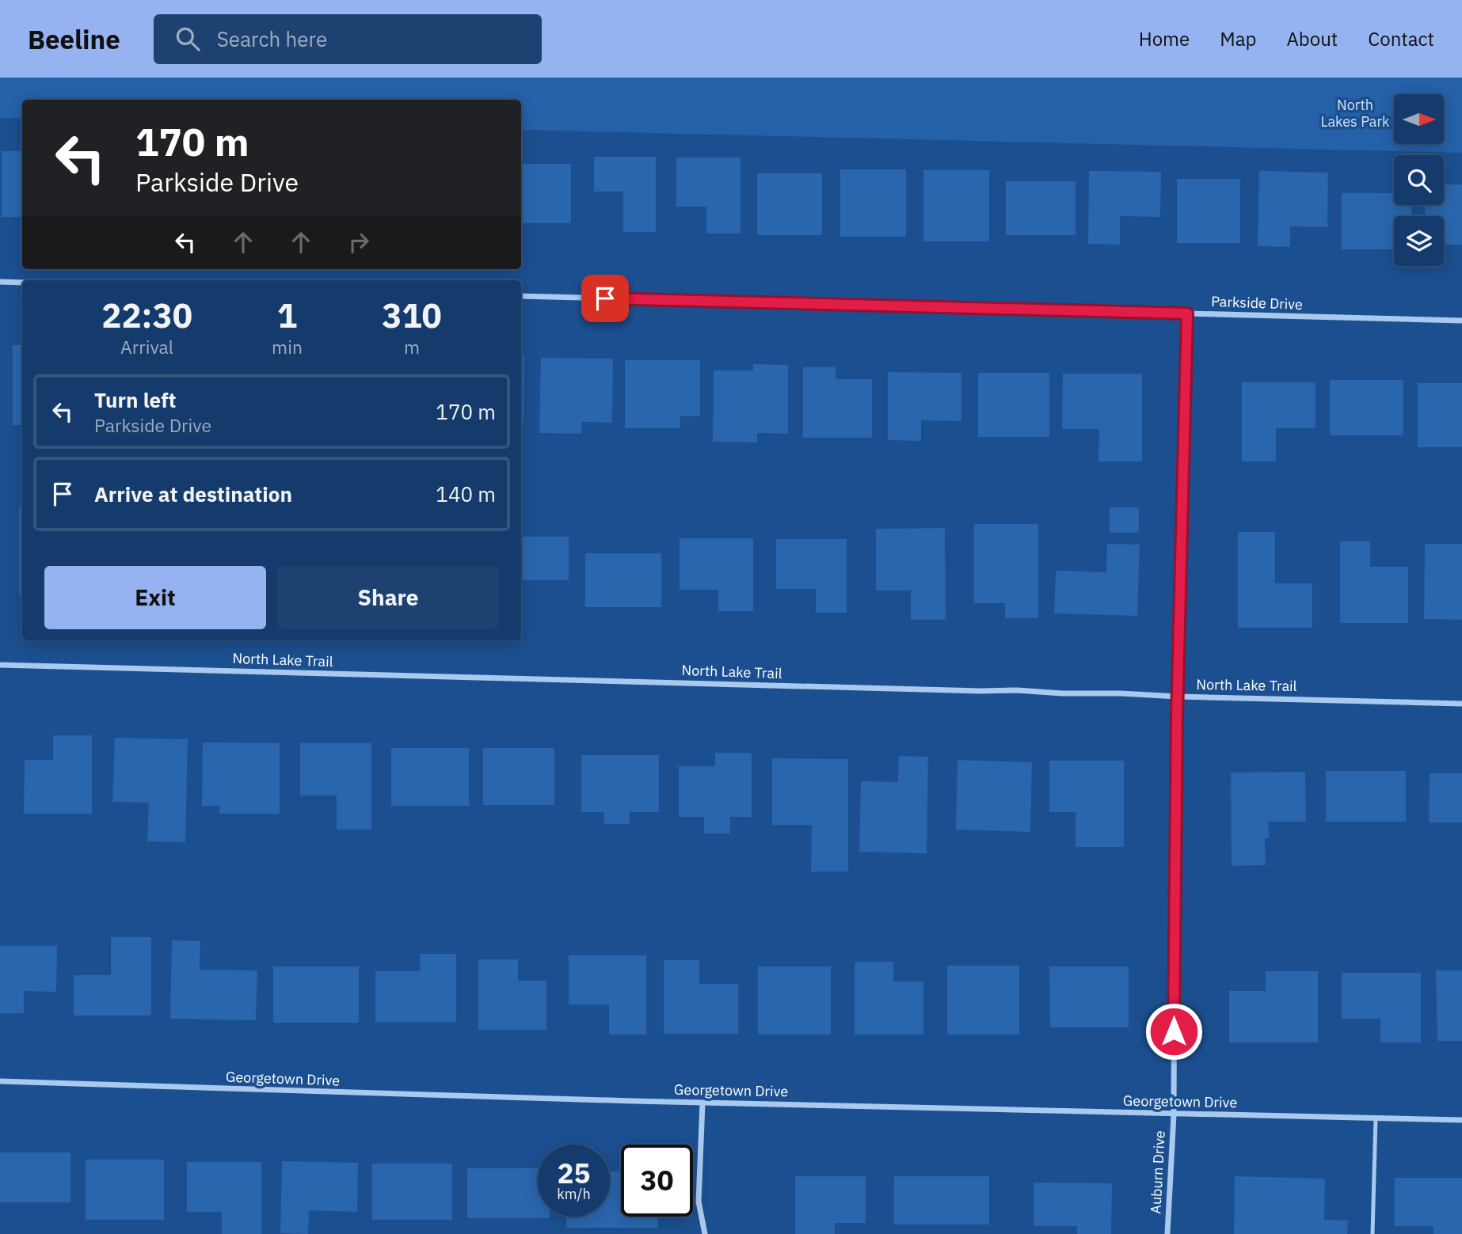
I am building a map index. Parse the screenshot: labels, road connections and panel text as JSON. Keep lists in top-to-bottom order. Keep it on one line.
{"streets":{"street":["Parkside Drive","North Lake Trail","Georgetown Drive","Auburn Drive"]},"crossings":[["Parkside Drive","Auburn Drive"],["North Lake Trail","Auburn Drive"],["Georgetown Drive","Auburn Drive"]],"parks":["North Lakes Park"],"north":"right","page":{"header":"Beeline","search":"Search here","nav":["Home","Map","About","Contact"],"turn":["170 m","Parkside Drive"],"eta":["22:30","Arrival","1","min","310","m"],"list":[{"name":"Turn left","note":"Parkside Drive","value":"170 m"},{"name":"Arrive at destination","value":"140 m"}],"buttons":["Exit","Share"],"speed":"25 km/h","limit":"30"}}
